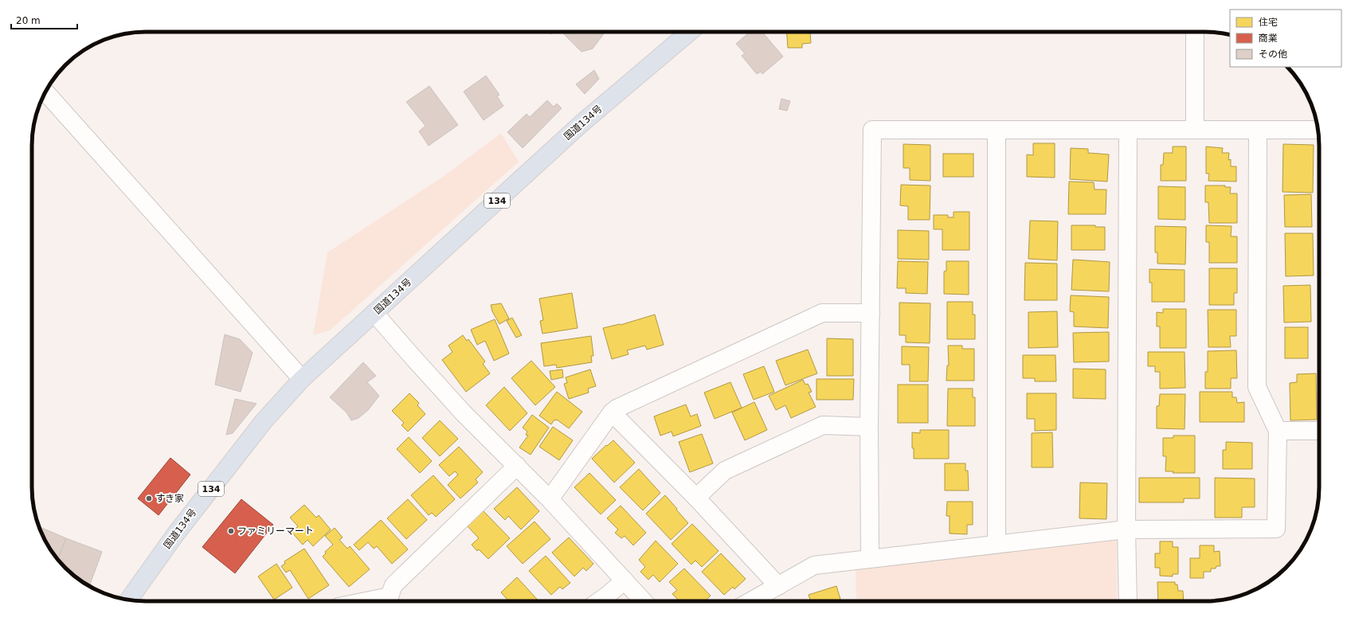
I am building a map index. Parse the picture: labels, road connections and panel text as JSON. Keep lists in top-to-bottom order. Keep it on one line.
{"streets":{"highway":["国道134号","134"]},"places":["すき家","ファミリーマート"],"legend":["住宅","商業","その他"],"scale_bar":"20 m"}
